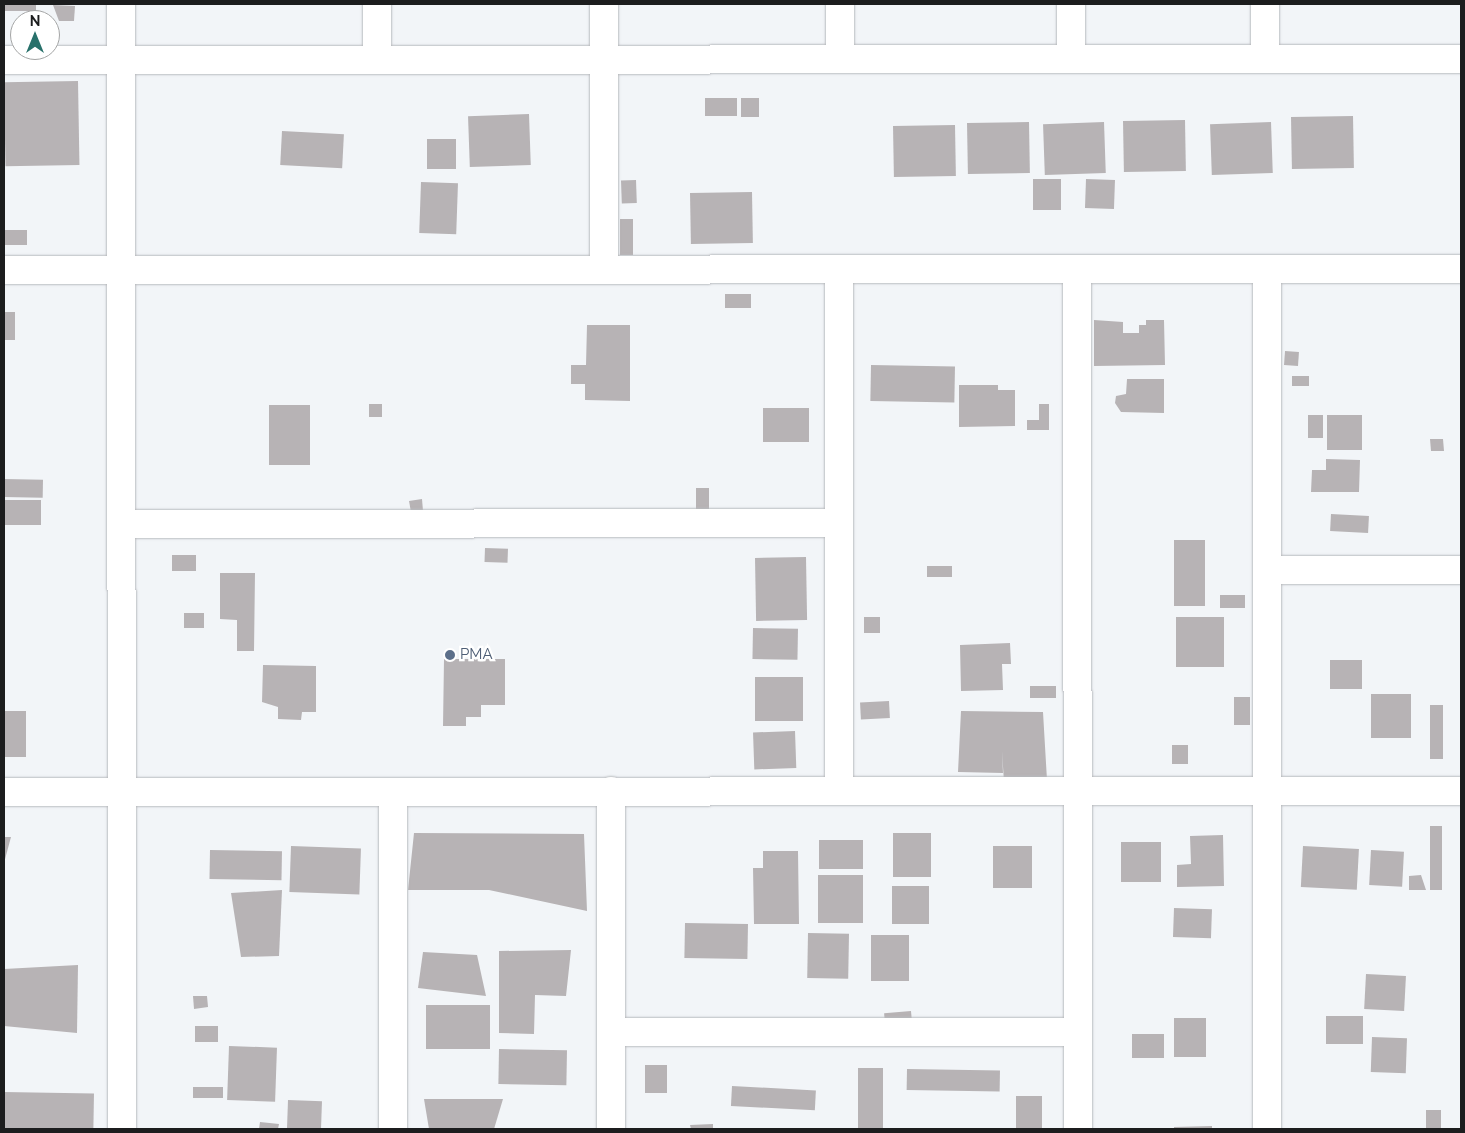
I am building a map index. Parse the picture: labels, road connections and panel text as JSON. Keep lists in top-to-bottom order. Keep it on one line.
{"places":["PMA"],"north":"top"}
